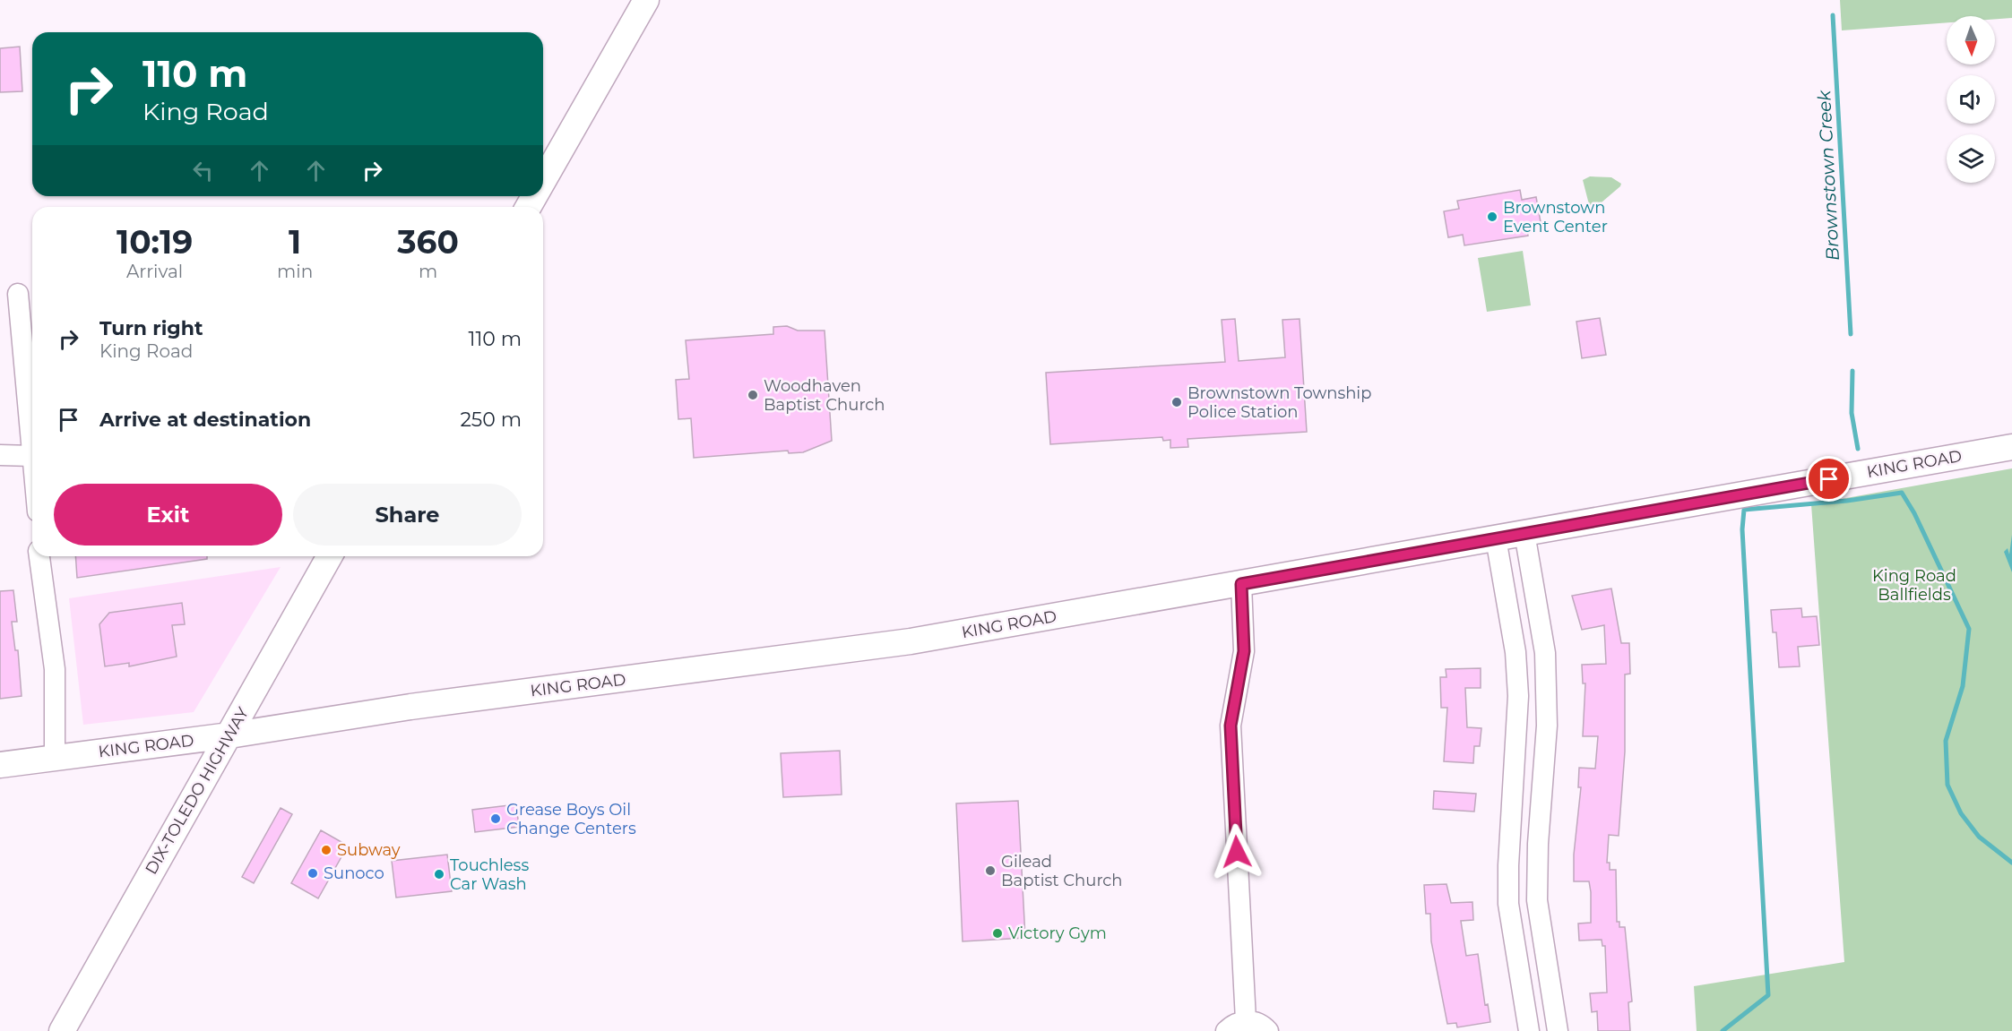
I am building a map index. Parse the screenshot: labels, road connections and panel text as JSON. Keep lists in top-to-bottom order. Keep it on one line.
{"streets":{"main road":["KING ROAD","DIX-TOLEDO HIGHWAY"]},"crossings":[["KING ROAD","DIX-TOLEDO HIGHWAY"]],"water":["Brownstown Creek"],"parks":["King Road Ballfields"],"places":["Brownstown Event Center","Woodhaven Baptist Church","Brownstown Township Police Station","Grease Boys Oil Change Centers","Subway","Gilead Baptist Church","Sunoco","Touchless Car Wash","Victory Gym"],"north":"bottom","page":{"turn":["110 m","King Road"],"eta":["10:19","Arrival","1","min","360","m"],"list":[{"name":"Turn right","note":"King Road","value":"110 m"},{"name":"Arrive at destination","value":"250 m"}],"buttons":["Exit","Share"]}}
